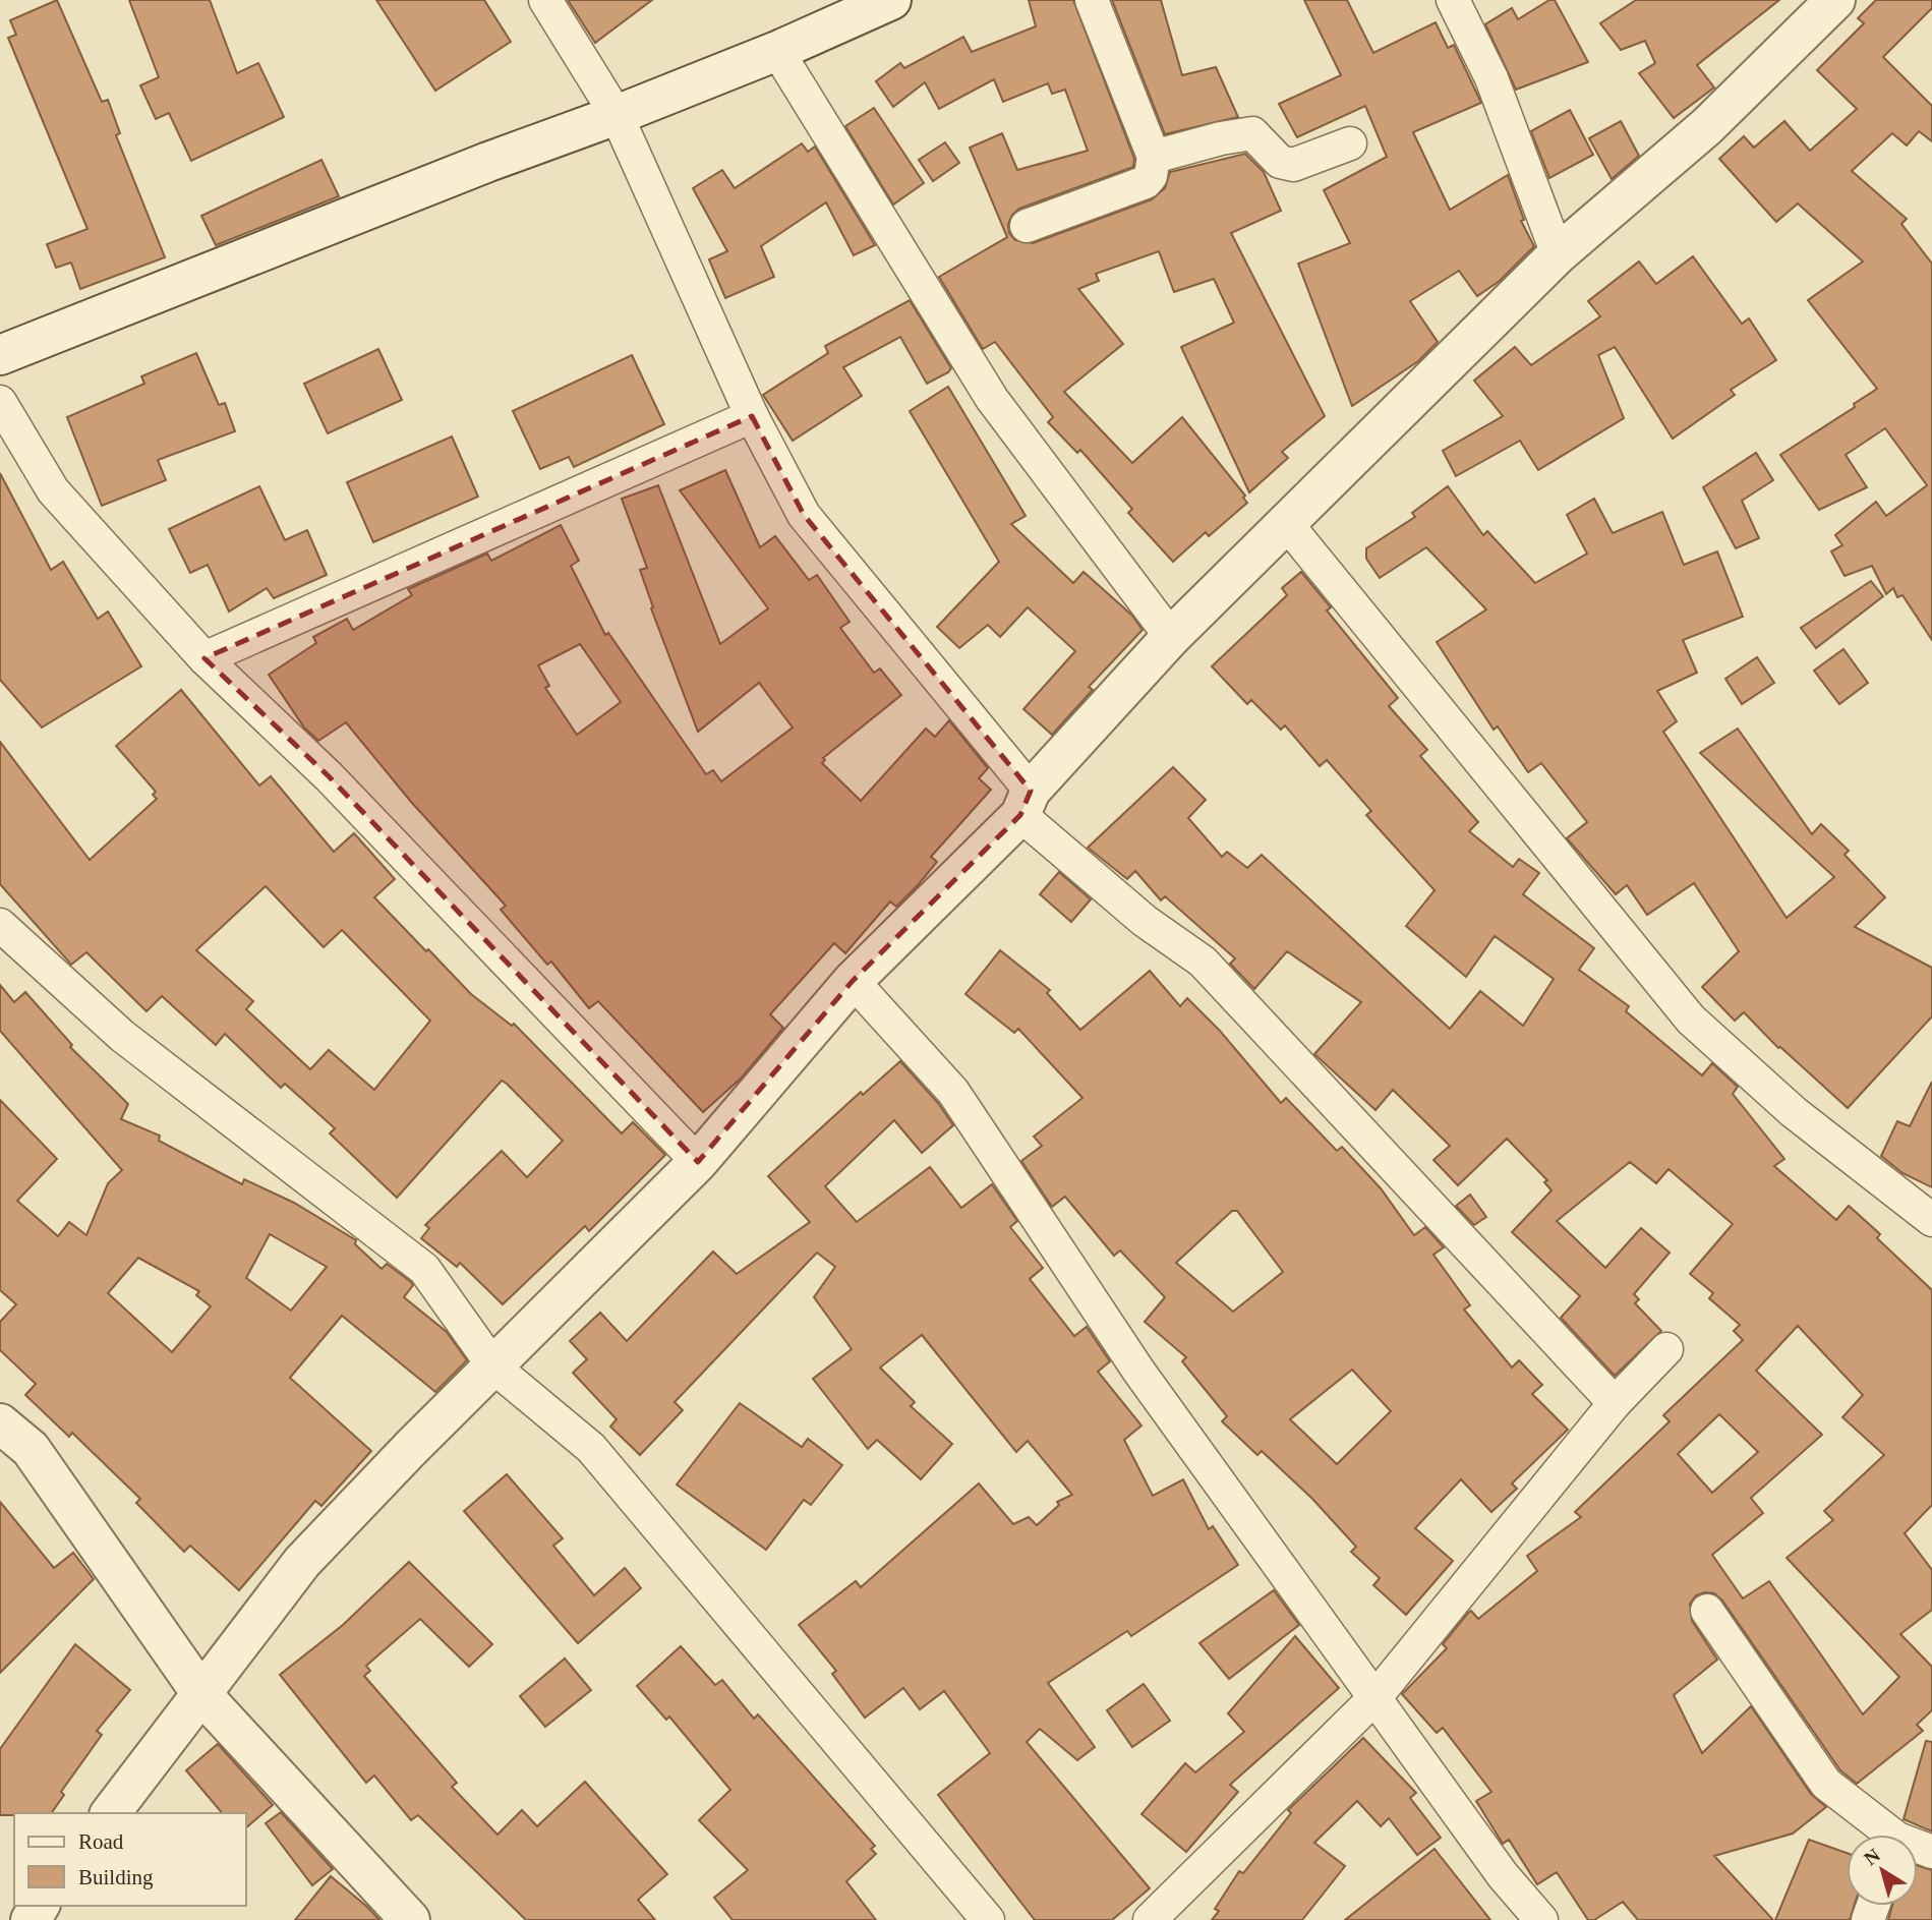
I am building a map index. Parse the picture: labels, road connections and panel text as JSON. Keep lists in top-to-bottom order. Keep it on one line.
{"legend":["Road","Building"],"north":"top left"}
